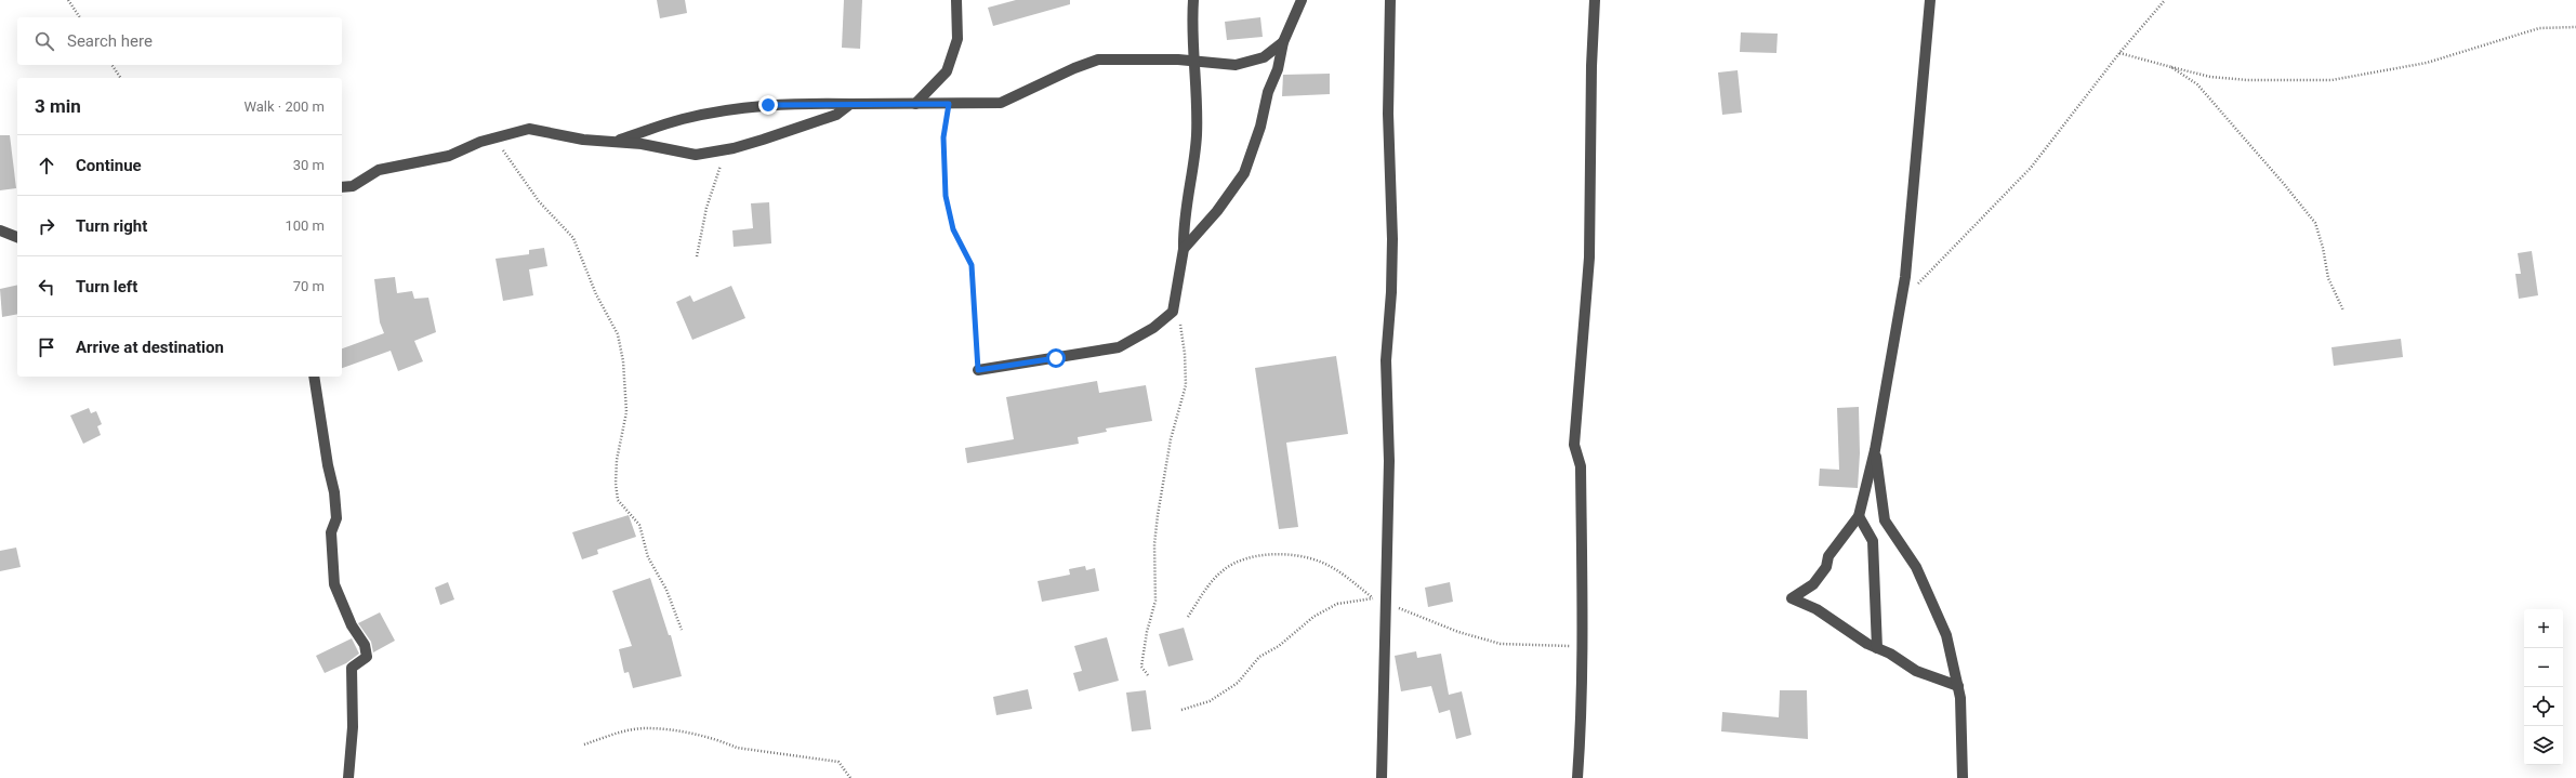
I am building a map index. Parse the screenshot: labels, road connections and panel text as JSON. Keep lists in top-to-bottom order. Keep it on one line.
{"page":{"search":"Search here","heading":["3 min","Walk · 200 m"],"list":[["Continue","30 m"],["Turn right","100 m"],["Turn left","70 m"],"Arrive at destination"],"map_buttons":["+","−"]}}
